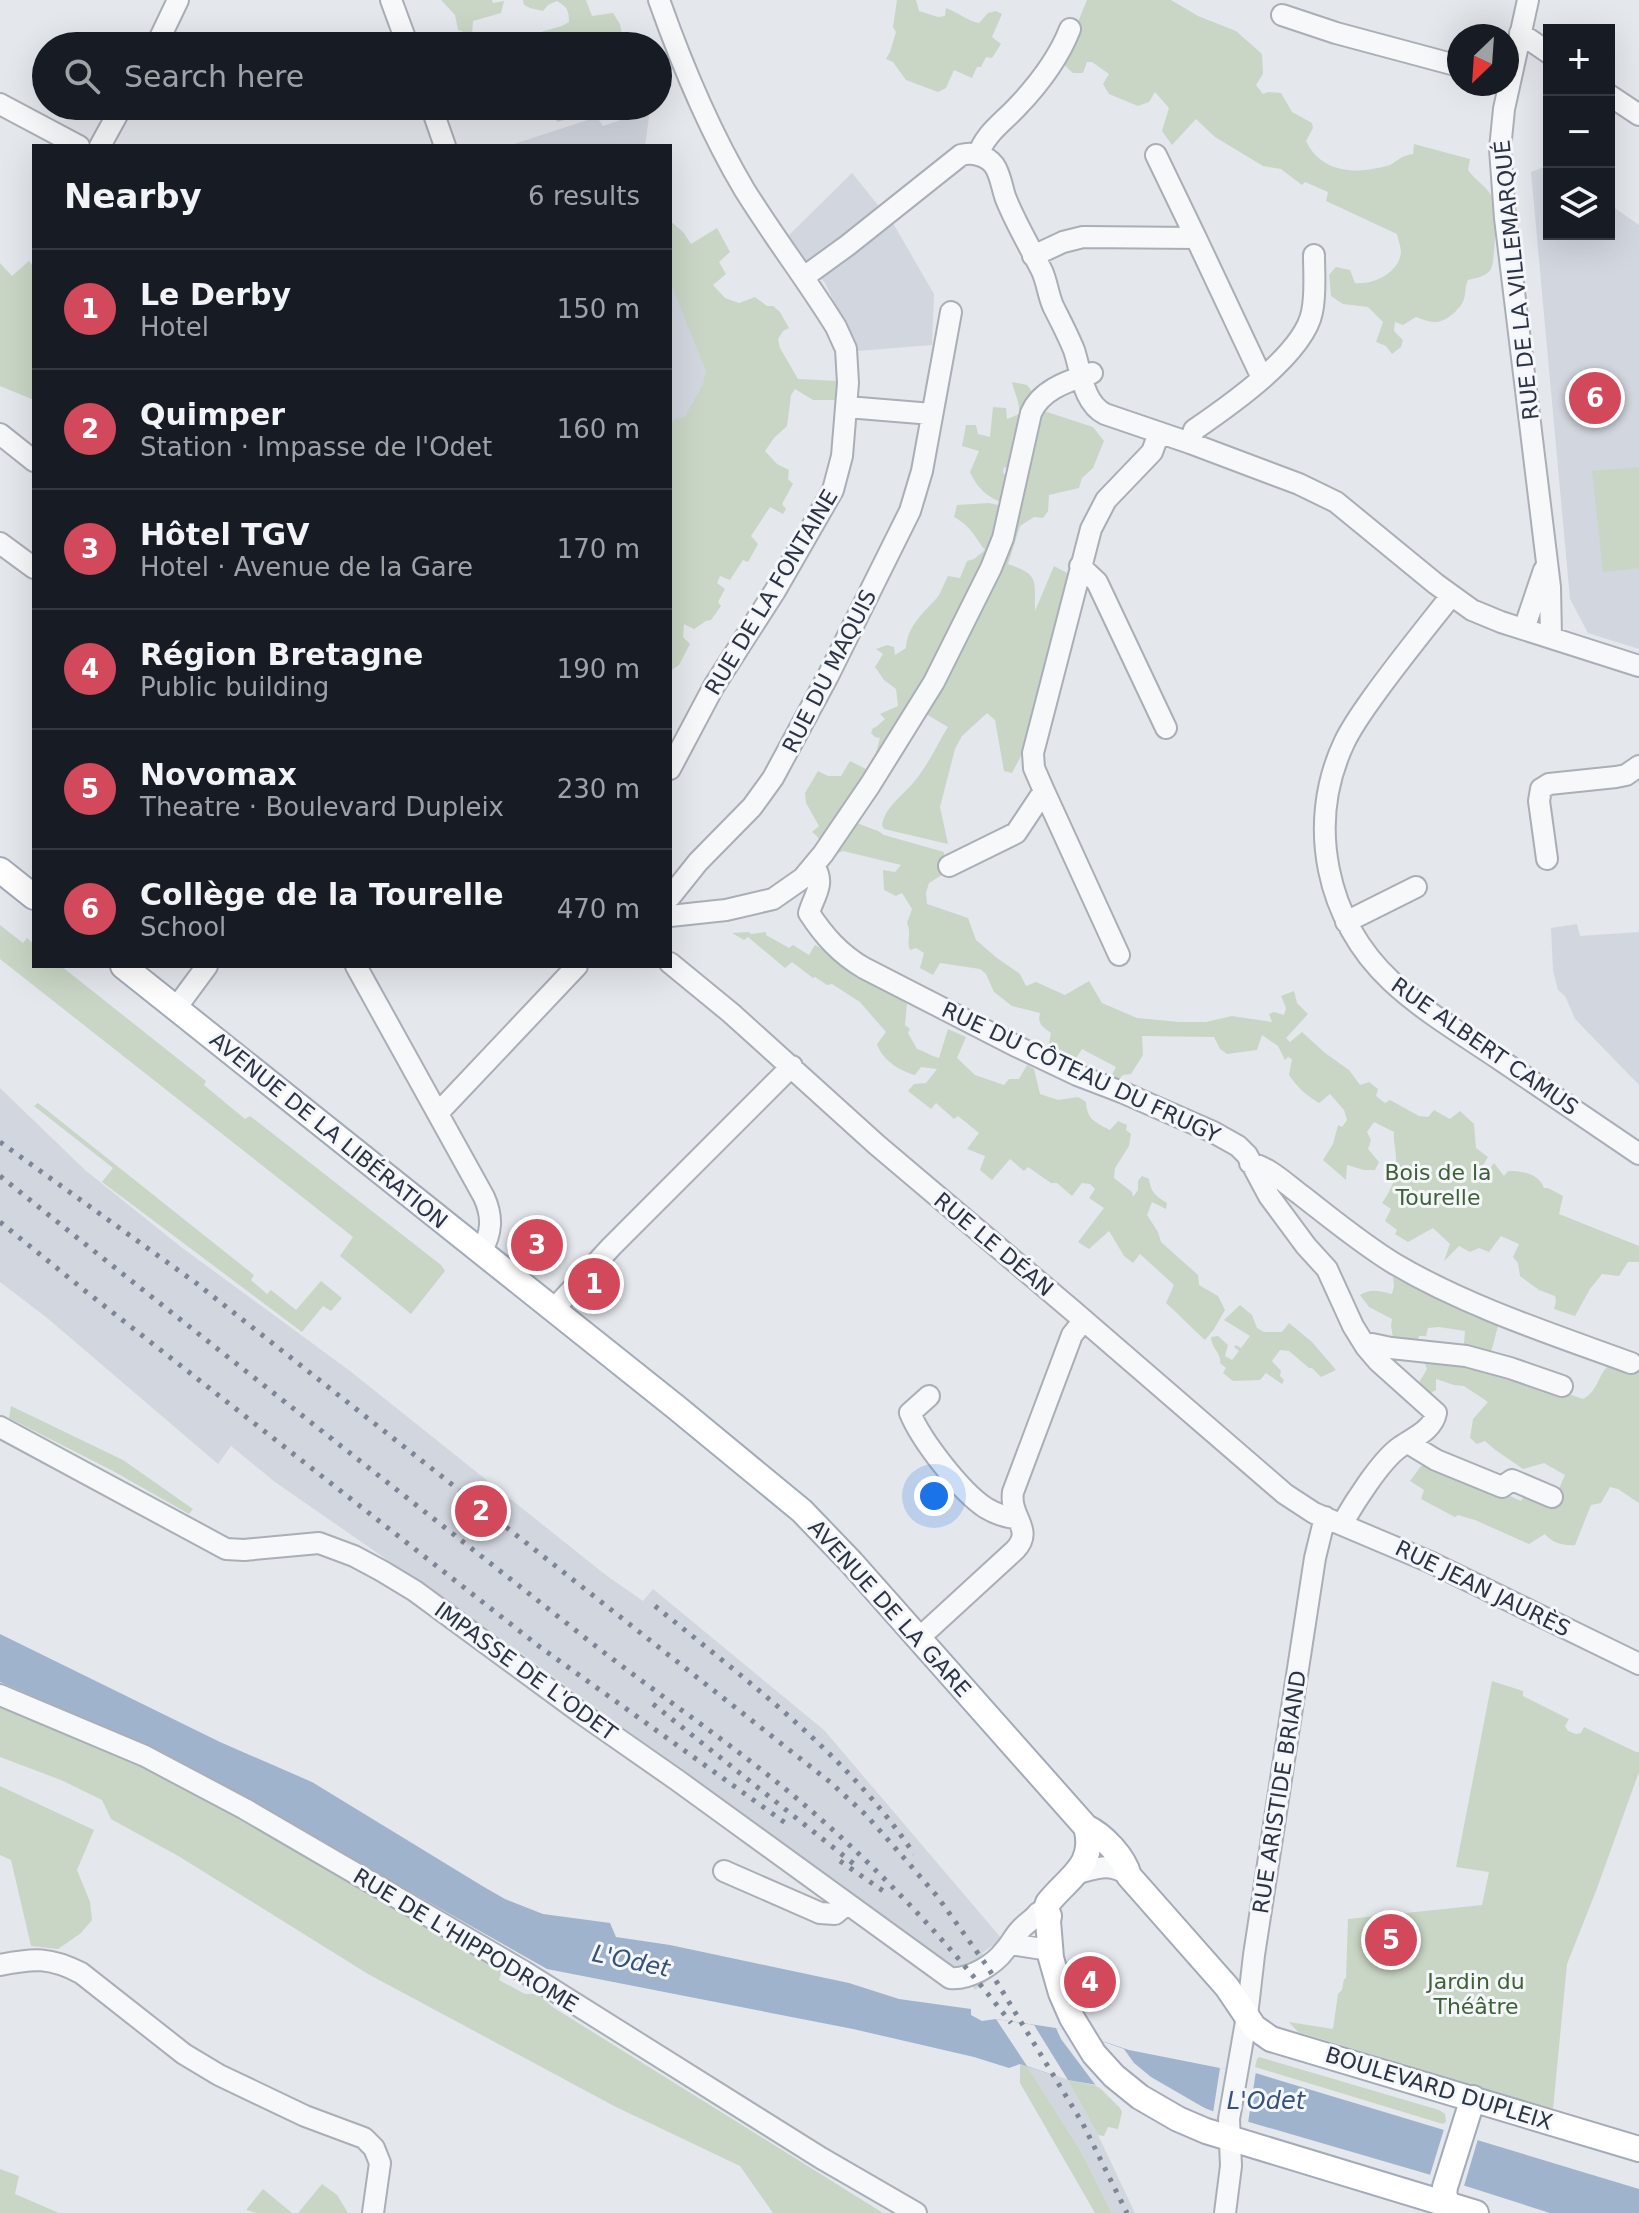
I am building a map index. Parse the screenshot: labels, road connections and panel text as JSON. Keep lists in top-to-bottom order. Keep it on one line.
{"streets":{"main road":["AVENUE DE LA LIBÉRATION","AVENUE DE LA GARE","BOULEVARD DUPLEIX"],"street":["RUE DE LA VILLEMARQUÉ","RUE DE LA FONTAINE","RUE DU MAQUIS","RUE ALBERT CAMUS","RUE DU CÔTEAU DU FRUGY","RUE LE DÉAN","RUE JEAN JAURÈS","IMPASSE DE L'ODET","RUE ARISTIDE BRIAND","RUE DE L'HIPPODROME"]},"crossings":[["RUE DU CÔTEAU DU FRUGY","RUE LE DÉAN"],["RUE DU CÔTEAU DU FRUGY","RUE JEAN JAURÈS"],["RUE DU CÔTEAU DU FRUGY","RUE ARISTIDE BRIAND"],["AVENUE DE LA LIBÉRATION","AVENUE DE LA GARE"],["RUE LE DÉAN","RUE JEAN JAURÈS"],["RUE LE DÉAN","RUE ARISTIDE BRIAND"],["RUE JEAN JAURÈS","RUE ARISTIDE BRIAND"],["AVENUE DE LA GARE","RUE ARISTIDE BRIAND"],["AVENUE DE LA GARE","BOULEVARD DUPLEIX"],["RUE ARISTIDE BRIAND","BOULEVARD DUPLEIX"]],"water":["L'Odet"],"parks":["Bois de la Tourelle","Jardin du Théâtre"],"north":"bottom left","page":{"map_buttons":["+","−"],"search":"Search here","heading":["Nearby","6 results"],"list":[{"mark":"1","name":"Le Derby","note":"Hotel","value":"150 m"},{"mark":"2","name":"Quimper","note":"Station · Impasse de l'Odet","value":"160 m"},{"mark":"3","name":"Hôtel TGV","note":"Hotel · Avenue de la Gare","value":"170 m"},{"mark":"4","name":"Région Bretagne","note":"Public building","value":"190 m"},{"mark":"5","name":"Novomax","note":"Theatre · Boulevard Dupleix","value":"230 m"},{"mark":"6","name":"Collège de la Tourelle","note":"School","value":"470 m"}],"pins":["6","3","1","2","5","4"]}}
